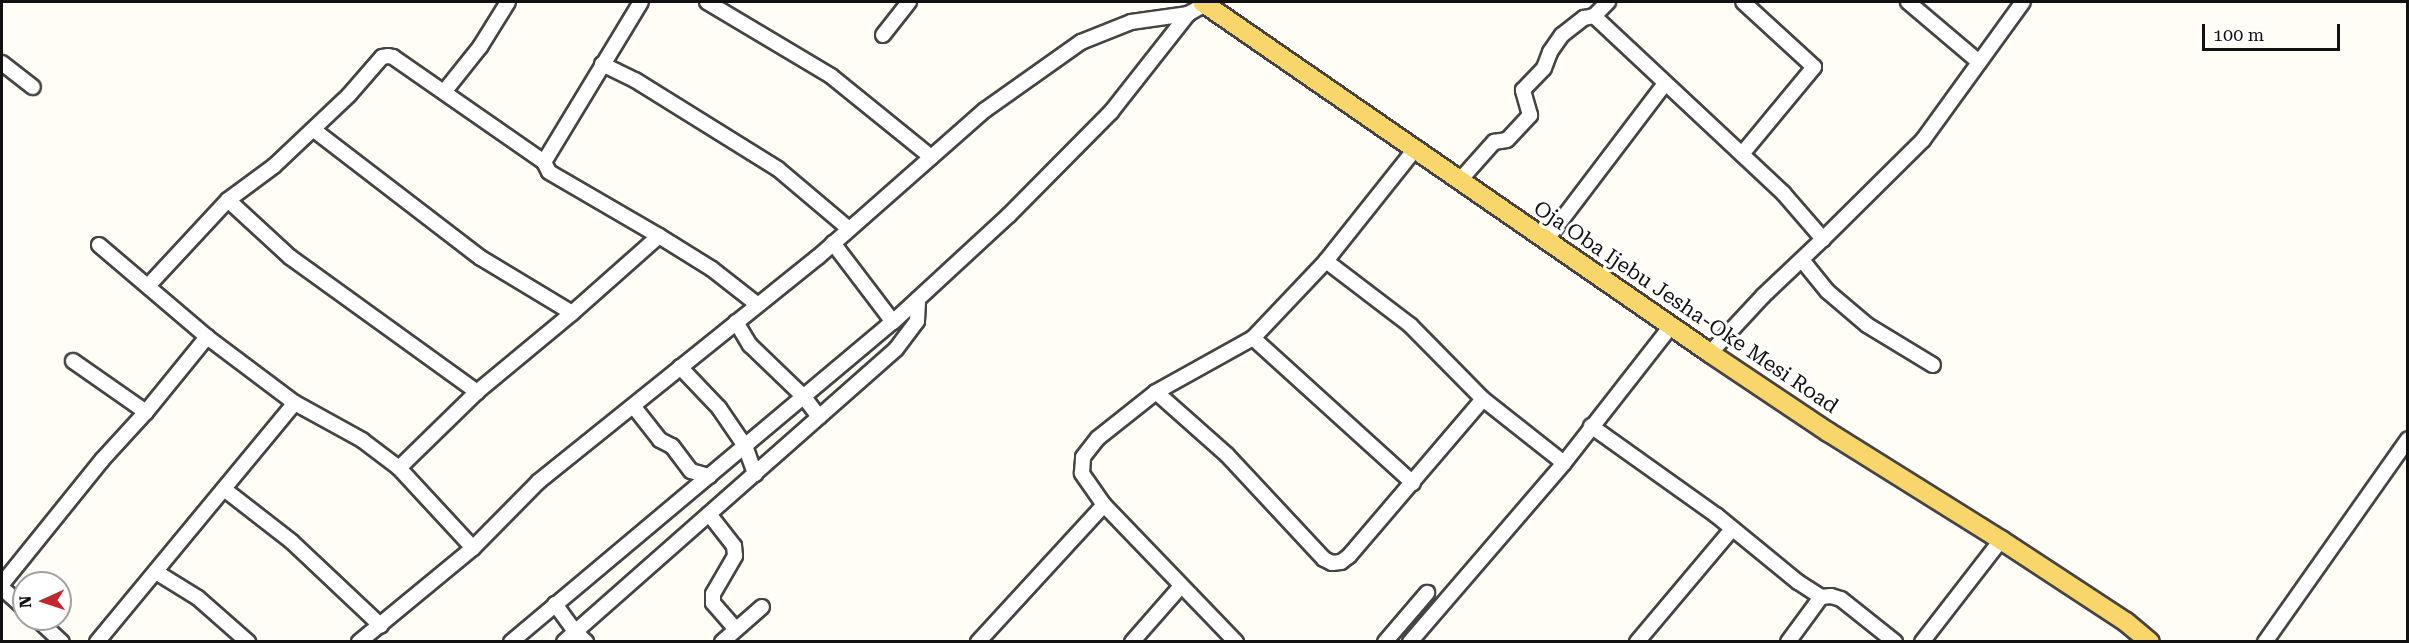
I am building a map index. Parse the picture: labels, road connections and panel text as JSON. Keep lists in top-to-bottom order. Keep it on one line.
{"streets":{"main road":["Oja Oba Ijebu Jesha-Oke Mesi Road"]},"scale_bar":"100 m","north":"left"}
